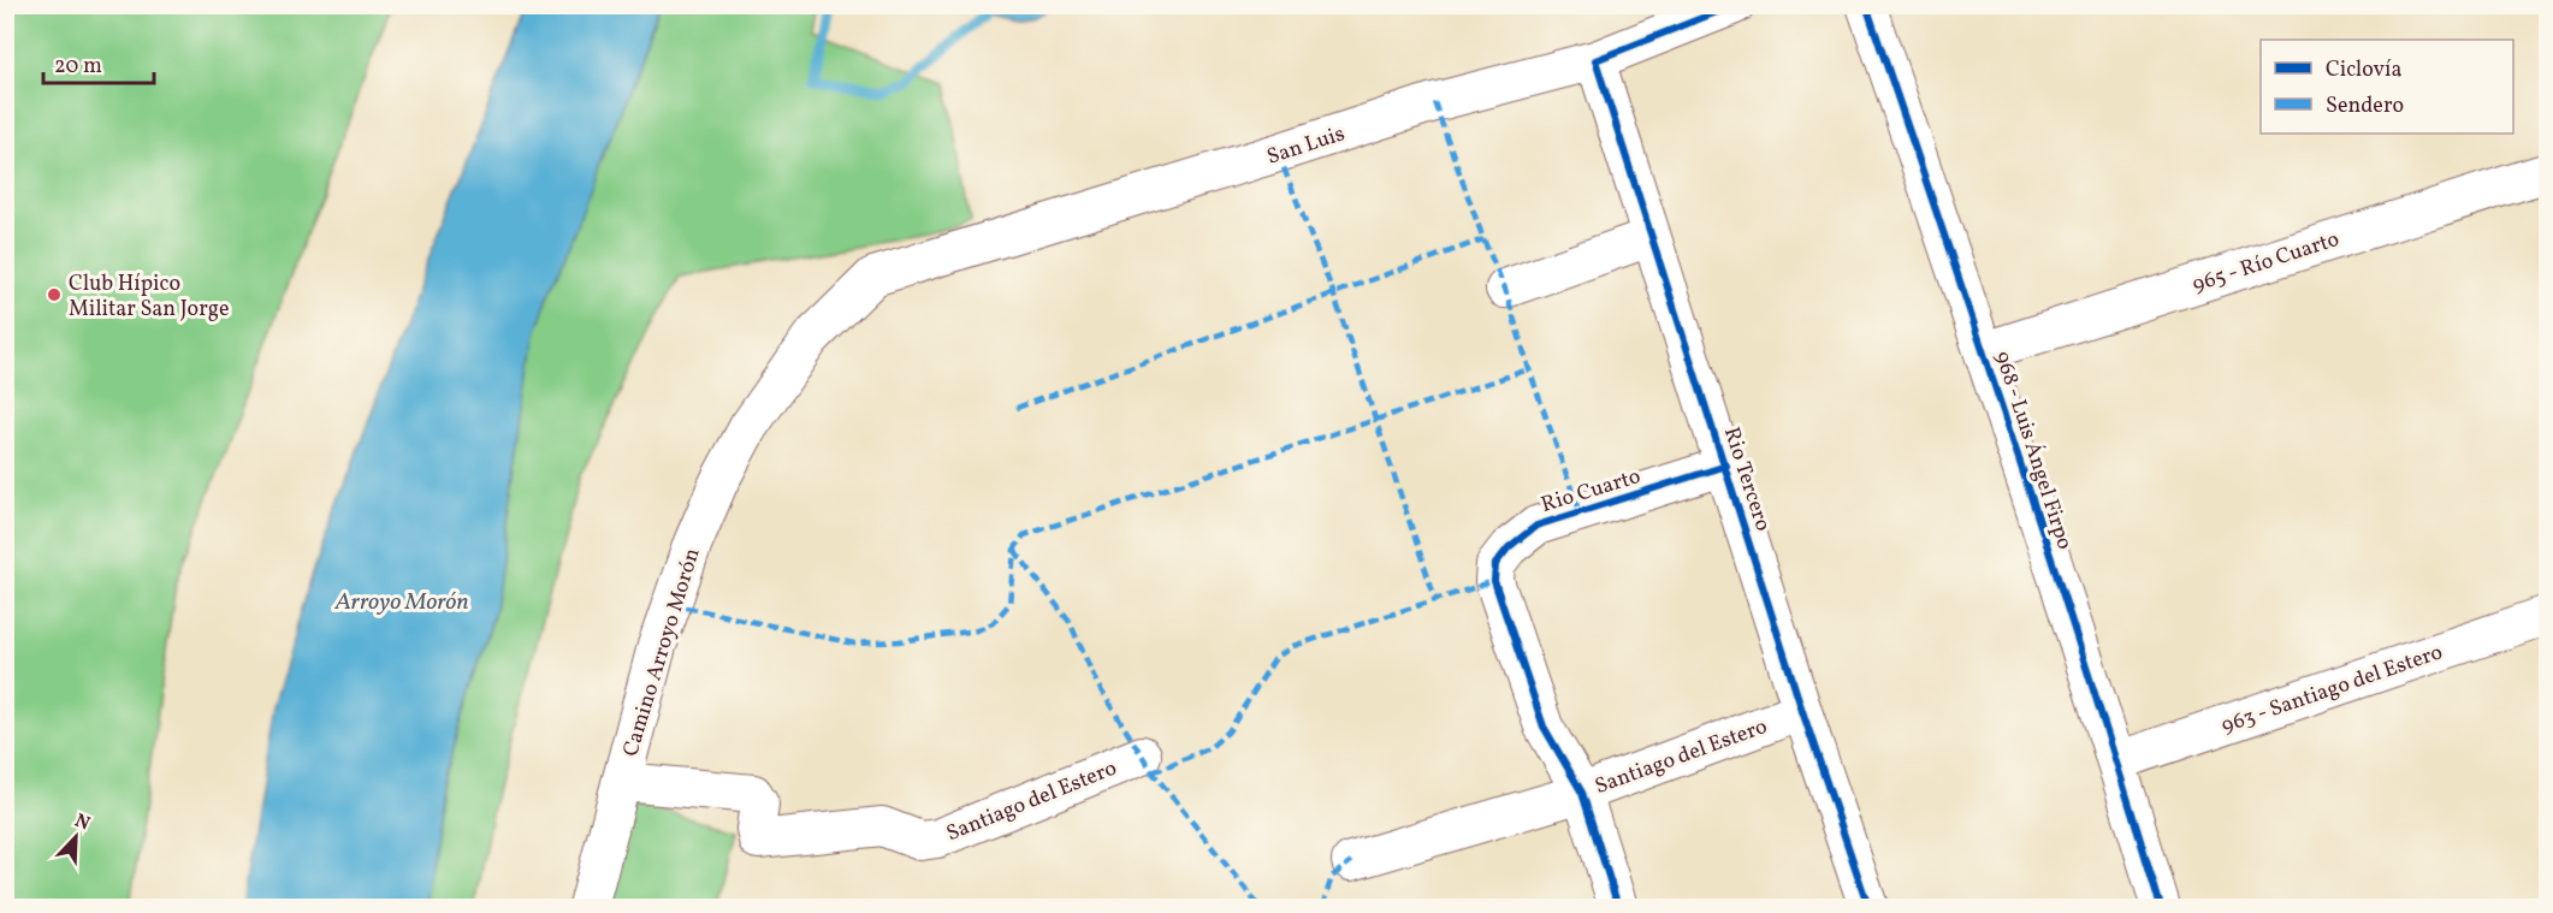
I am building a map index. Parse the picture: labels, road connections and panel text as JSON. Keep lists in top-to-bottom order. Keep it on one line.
{"streets":{"street":["San Luis","965 - Río Cuarto","968 - Luis Ángel Firpo","Rio Tercero","Rio Cuarto","Camino Arroyo Morón","963 - Santiago del Estero","Santiago del Estero"]},"crossings":[["San Luis","Rio Tercero"],["San Luis","Camino Arroyo Morón"],["965 - Río Cuarto","968 - Luis Ángel Firpo"],["968 - Luis Ángel Firpo","963 - Santiago del Estero"],["Rio Tercero","Rio Cuarto"],["Rio Tercero","Santiago del Estero"],["Rio Cuarto","Santiago del Estero"],["Camino Arroyo Morón","Santiago del Estero"]],"water":["Arroyo Morón"],"places":["Club Hípico Militar San Jorge"],"legend":["Ciclovía","Sendero"],"scale_bar":"20 m","north":"top right"}
